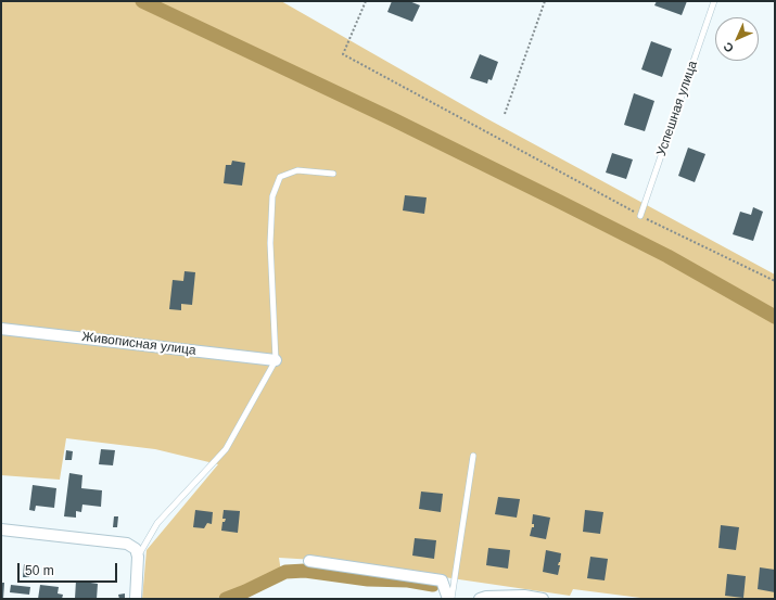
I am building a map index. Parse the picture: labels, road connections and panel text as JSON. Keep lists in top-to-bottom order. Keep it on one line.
{"streets":{"street":["Живописная улица"],"lane":["Успешная улица"]},"scale_bar":"50 m","north":"bottom left"}
